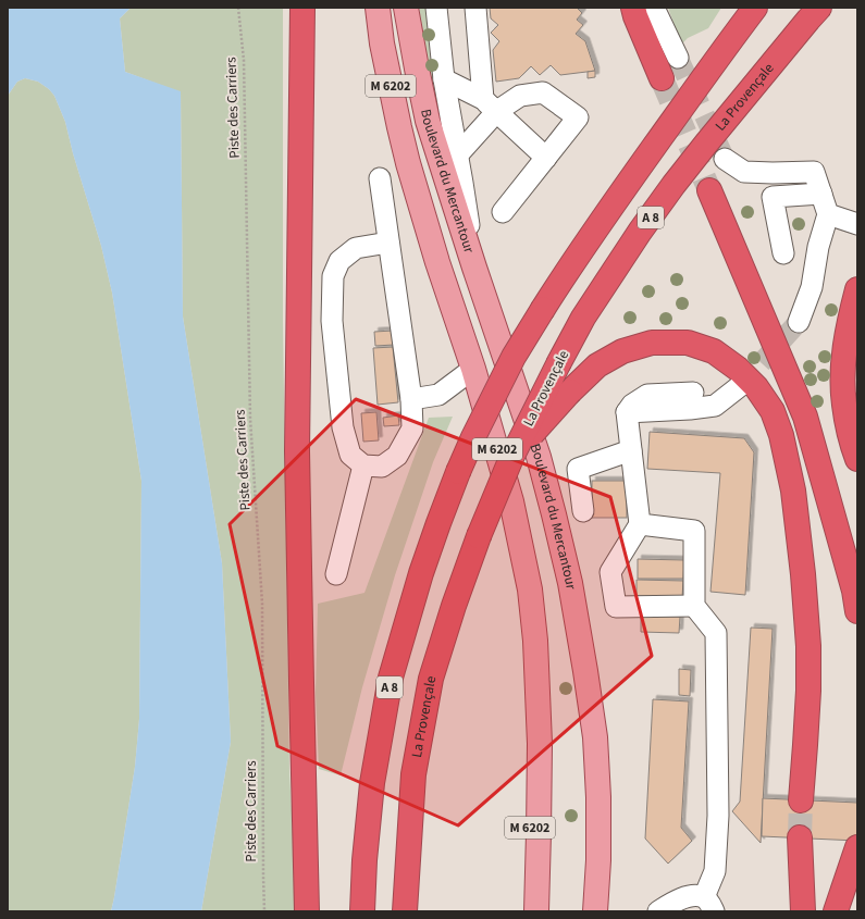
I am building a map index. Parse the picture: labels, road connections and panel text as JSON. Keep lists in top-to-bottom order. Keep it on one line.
{"streets":{"highway":["La Provençale","A 8"],"main road":["M 6202","Boulevard du Mercantour"],"path":["Piste des Carriers"]}}
